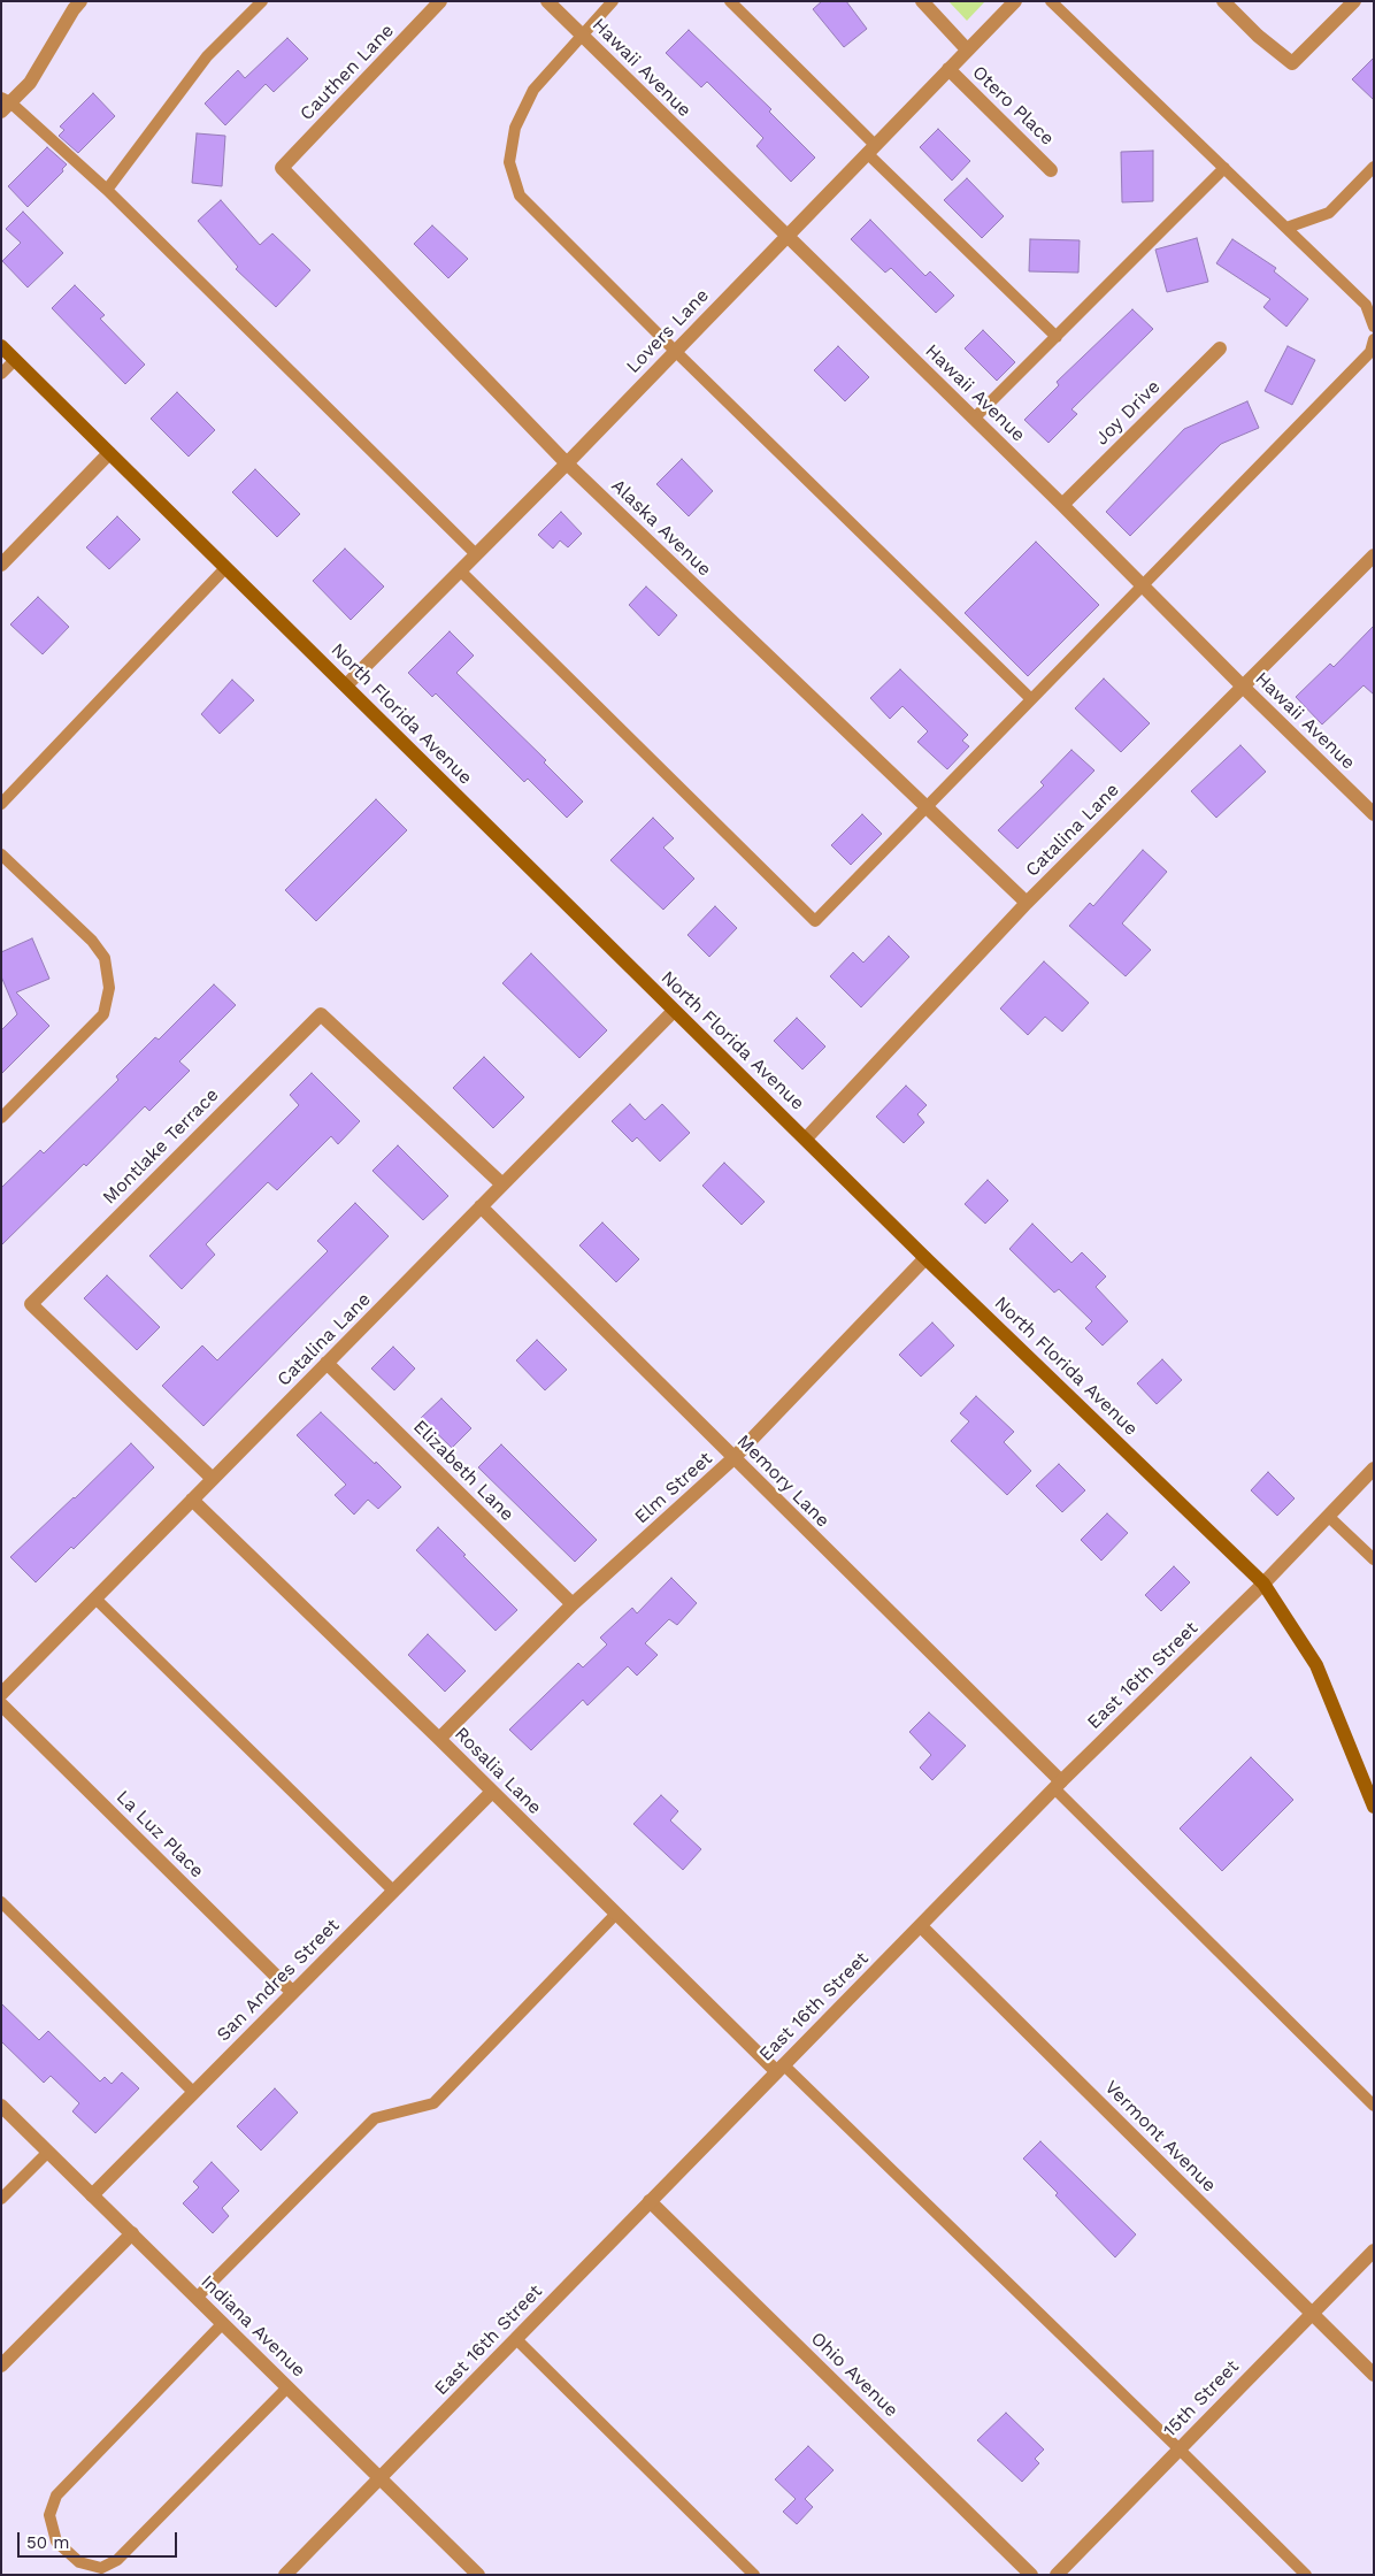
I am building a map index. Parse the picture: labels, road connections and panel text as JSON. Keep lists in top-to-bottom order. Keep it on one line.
{"streets":{"main road":["North Florida Avenue"],"street":["Hawaii Avenue","Cauthen Lane","Otero Place","Lovers Lane","Joy Drive","Alaska Avenue","Catalina Lane","Montlake Terrace","Elizabeth Lane","Memory Lane","Elm Street","East 16th Street","Rosalia Lane","La Luz Place","San Andres Street","Vermont Avenue","Indiana Avenue","Ohio Avenue","15th Street"]},"crossings":[["Hawaii Avenue","Lovers Lane"],["Hawaii Avenue","Joy Drive"],["Hawaii Avenue","Catalina Lane"],["Cauthen Lane","Alaska Avenue"],["Otero Place","Lovers Lane"],["Lovers Lane","Alaska Avenue"],["Lovers Lane","North Florida Avenue"],["Alaska Avenue","Catalina Lane"],["North Florida Avenue","Catalina Lane"],["North Florida Avenue","Elm Street"],["North Florida Avenue","East 16th Street"],["Catalina Lane","Montlake Terrace"],["Catalina Lane","Elizabeth Lane"],["Catalina Lane","Memory Lane"],["Catalina Lane","Rosalia Lane"],["Elizabeth Lane","Elm Street"],["Memory Lane","Elm Street"],["Memory Lane","East 16th Street"],["Elm Street","Rosalia Lane"],["East 16th Street","Rosalia Lane"],["East 16th Street","Vermont Avenue"],["East 16th Street","Indiana Avenue"],["East 16th Street","Ohio Avenue"],["Rosalia Lane","San Andres Street"],["La Luz Place","San Andres Street"],["San Andres Street","Indiana Avenue"],["Vermont Avenue","15th Street"]],"scale_bar":"50 m"}
